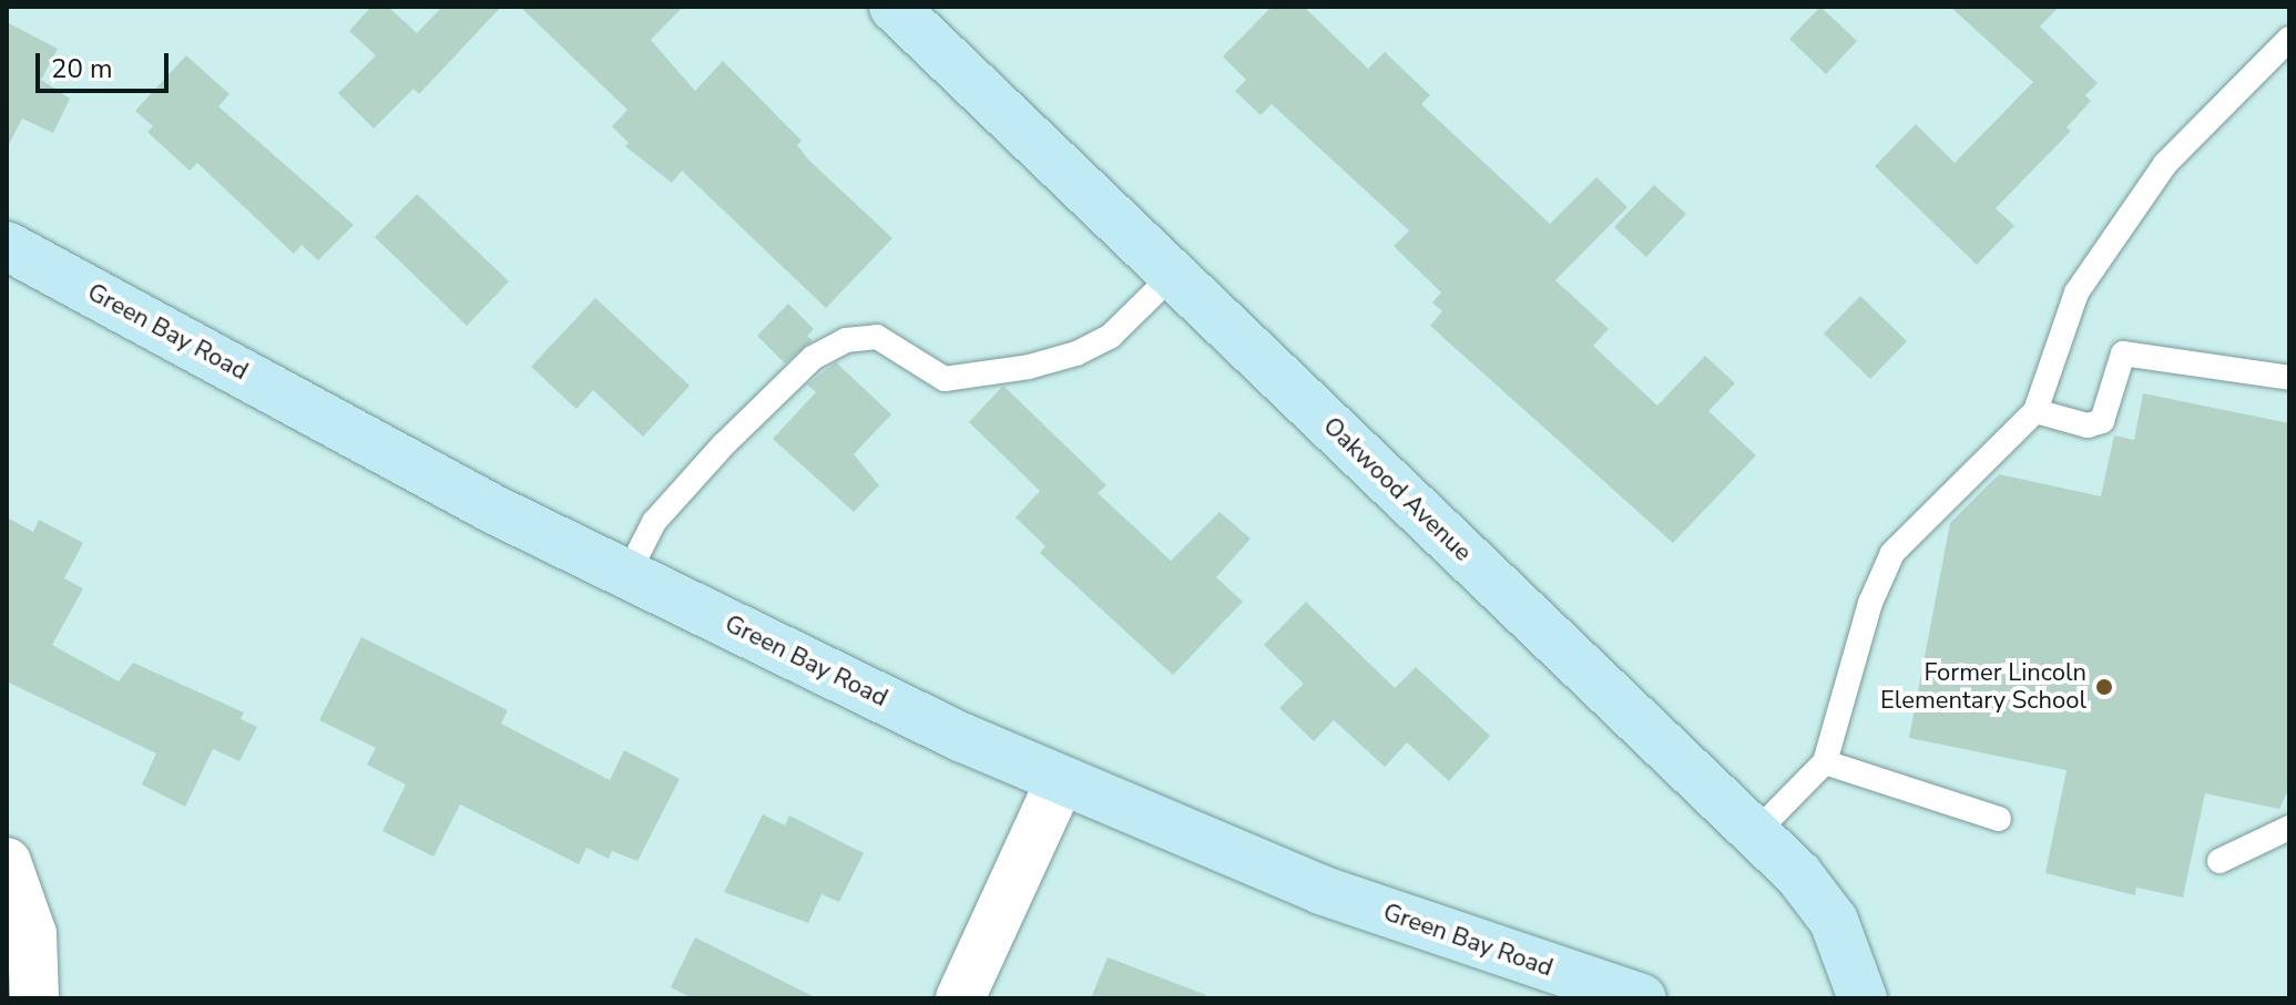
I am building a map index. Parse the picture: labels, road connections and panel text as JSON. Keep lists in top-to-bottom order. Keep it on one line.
{"streets":{"main road":["Green Bay Road","Oakwood Avenue"]},"places":["Former Lincoln Elementary School"],"scale_bar":"20 m"}
